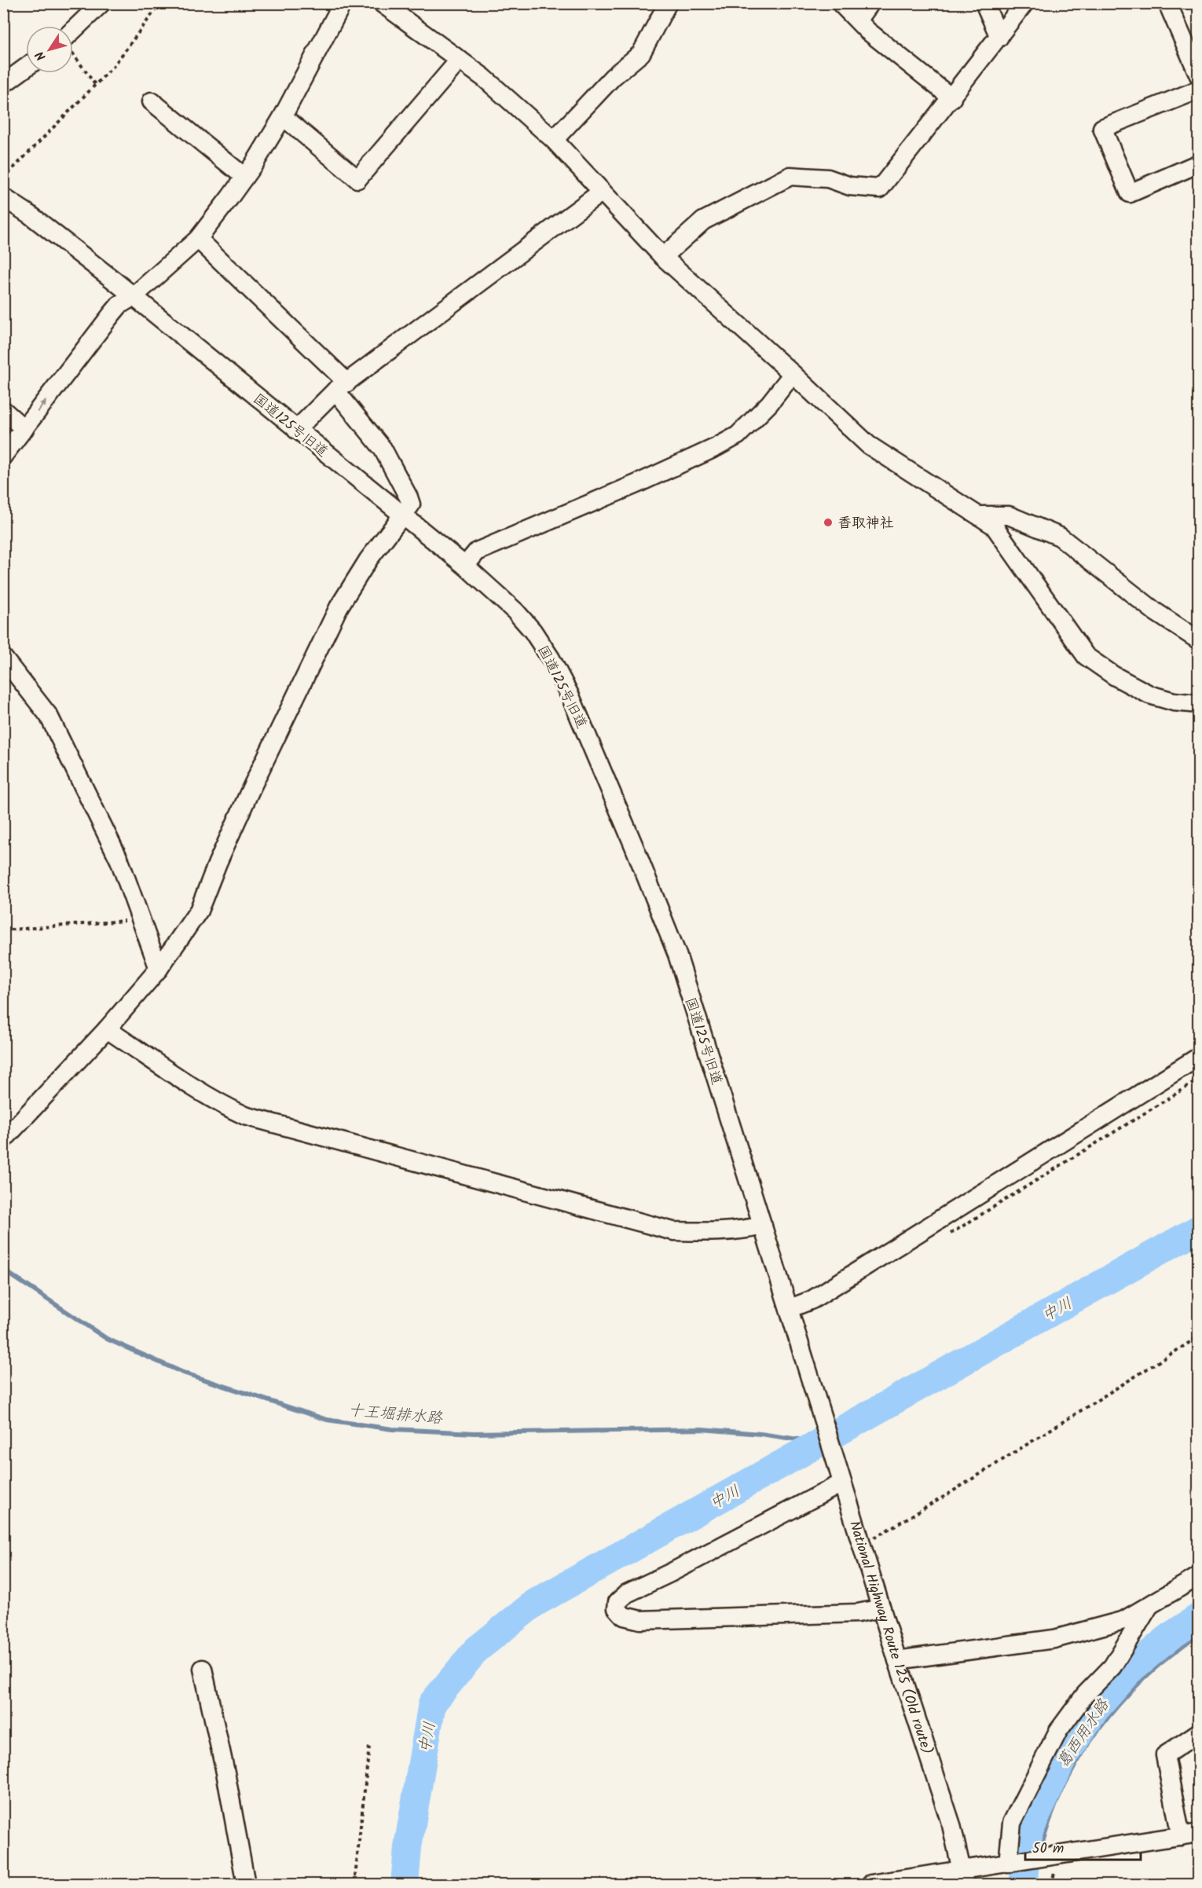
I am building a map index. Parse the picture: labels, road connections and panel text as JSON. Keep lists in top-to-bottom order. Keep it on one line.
{"streets":{"street":["国道125号旧道","National Highway Route 125 (Old route)"]},"crossings":[["国道125号旧道","National Highway Route 125 (Old route)"]],"water":["中川","十王堀排水路","葛西用水路"],"places":["香取神社"],"scale_bar":"50 m","north":"bottom left"}
